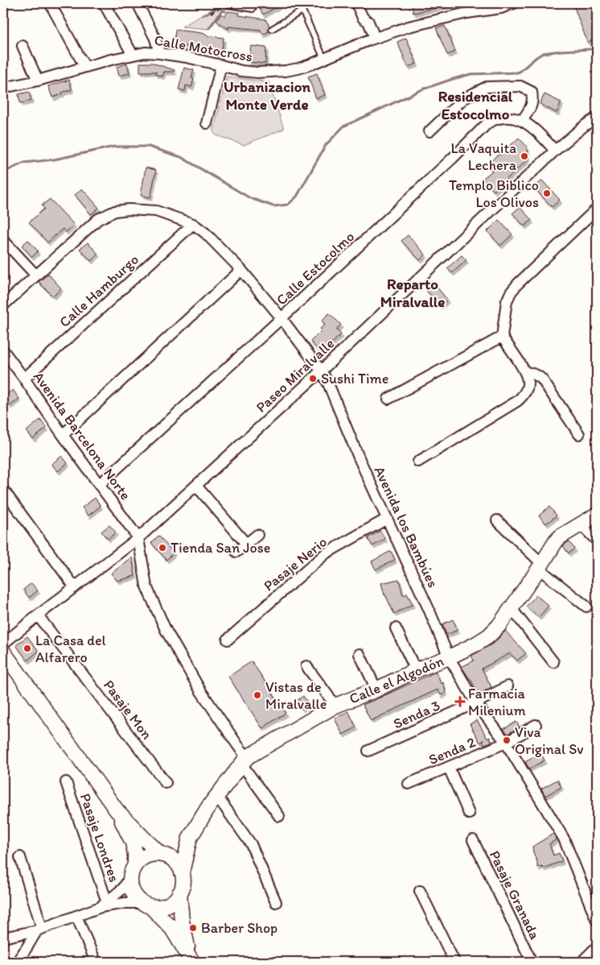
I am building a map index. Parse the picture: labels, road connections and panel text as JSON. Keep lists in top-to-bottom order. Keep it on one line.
{"streets":{"street":["Calle Motocross","Calle Estocolmo","Calle Hamburgo","Paseo Miralvalle","Avenida Barcelona Norte","Avenida los Bambúes","Pasaje Nerio","Calle el Algodón","Pasaje Mon","Senda 3","Senda 2","Pasaje Londres","Pasaje Granada"]},"crossings":[["Calle Estocolmo","Paseo Miralvalle"],["Calle Estocolmo","Avenida Barcelona Norte"],["Calle Estocolmo","Avenida los Bambúes"],["Calle Hamburgo","Avenida Barcelona Norte"],["Calle Hamburgo","Avenida los Bambúes"],["Paseo Miralvalle","Avenida Barcelona Norte"],["Paseo Miralvalle","Avenida los Bambúes"],["Paseo Miralvalle","Pasaje Mon"],["Avenida los Bambúes","Pasaje Nerio"],["Avenida los Bambúes","Calle el Algodón"],["Avenida los Bambúes","Senda 3"],["Avenida los Bambúes","Senda 2"]],"districts":["Urbanizacion Monte Verde","Residencial Estocolmo","Reparto Miralvalle"],"places":{"other":["La Vaquita Lechera","Templo Biblico Los Olivos","Sushi Time","Tienda San Jose","La Casa del Alfarero","Vistas de Miralvalle","Viva Original Sv","Barber Shop"],"health":["Farmacia Milenium"]}}
